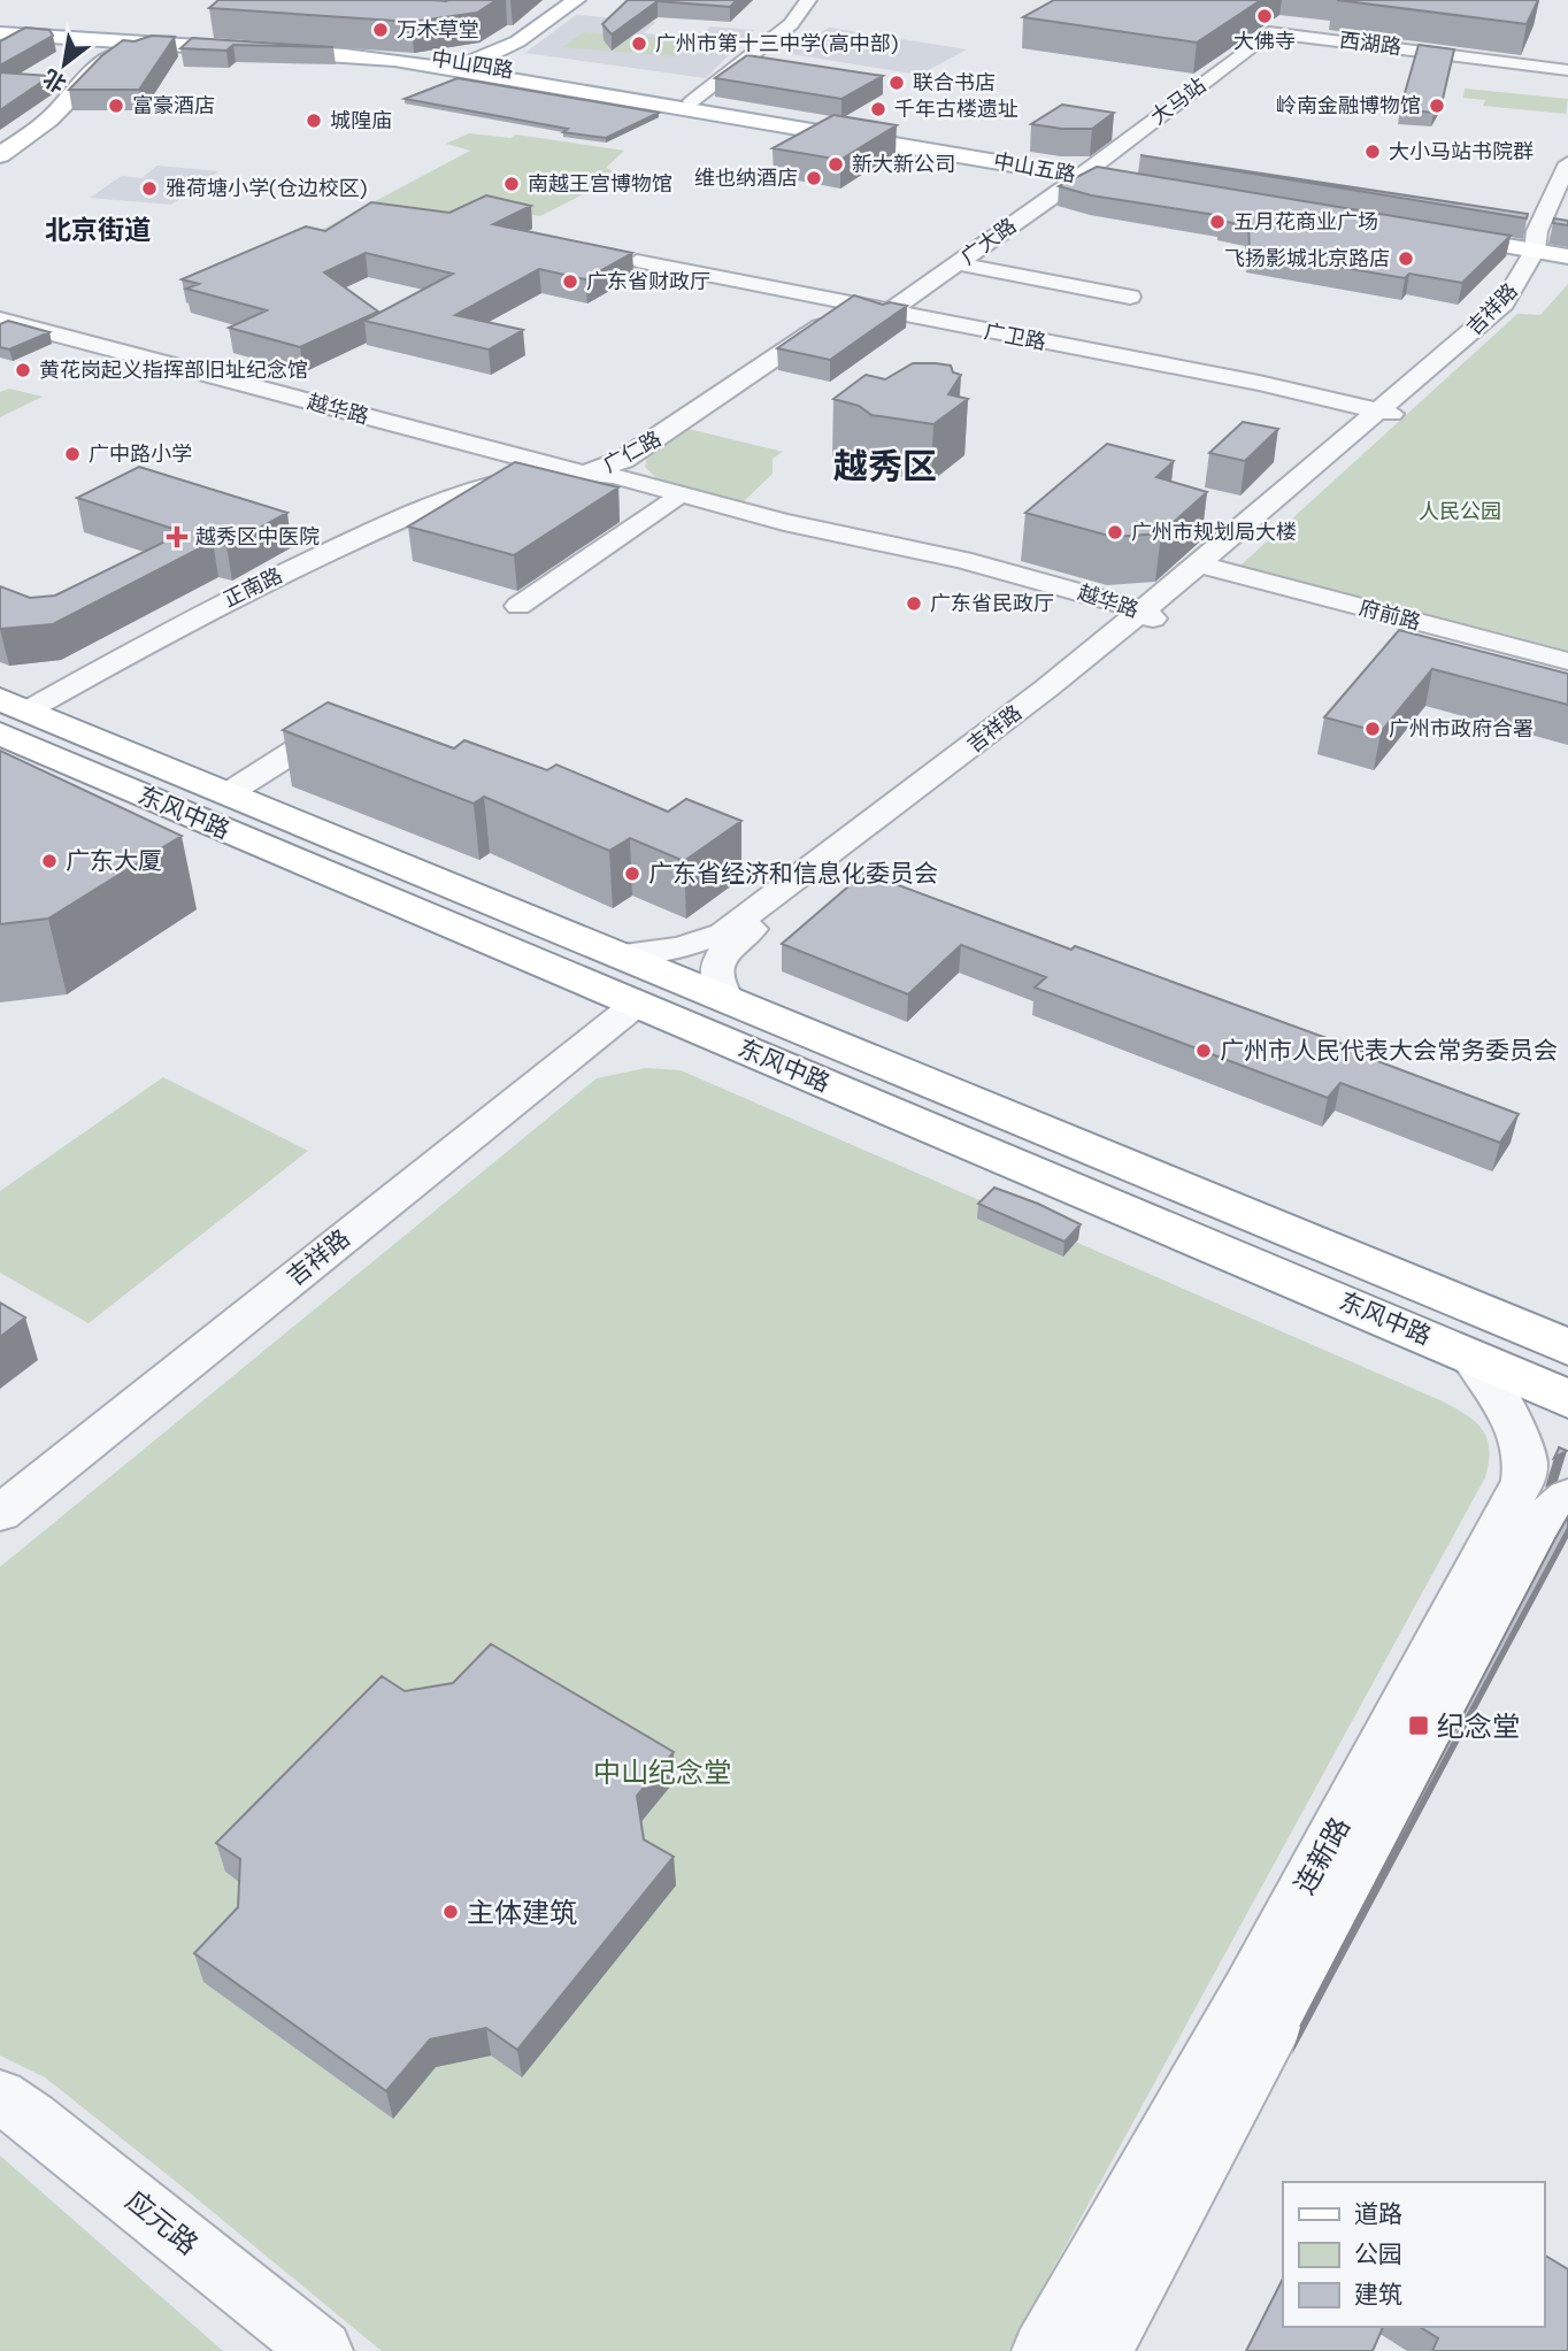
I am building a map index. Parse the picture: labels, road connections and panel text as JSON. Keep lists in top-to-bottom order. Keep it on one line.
{"streets":{"main road":["中山四路","中山五路","东风中路"],"street":["西湖路","大马站","广大路","吉祥路","广卫路","越华路","广仁路","正南路","府前路","连新路","应元路"]},"crossings":[["西湖路","大马站"],["中山四路","中山五路"],["大马站","中山五路"],["大马站","广大路"],["中山五路","广大路"],["广大路","广卫路"],["吉祥路","广卫路"],["吉祥路","越华路"],["吉祥路","府前路"],["吉祥路","东风中路"],["广卫路","广仁路"],["越华路","广仁路"],["越华路","正南路"],["广仁路","正南路"],["正南路","东风中路"],["东风中路","连新路"]],"districts":["北京街道","越秀区"],"parks":["人民公园","中山纪念堂"],"places":{"other":["大佛寺","万木草堂","广州市第十三中学(高中部)","联合书店","富豪酒店","岭南金融博物馆","千年古楼遗址","城隍庙","大小马站书院群","新大新公司","维也纳酒店","南越王宫博物馆","雅荷塘小学(仓边校区)","五月花商业广场","飞扬影城北京路店","广东省财政厅","黄花岗起义指挥部旧址纪念馆","广中路小学","广州市规划局大楼","广东省民政厅","广州市政府合署","广东大厦","广东省经济和信息化委员会","广州市人民代表大会常务委员会","主体建筑"],"health":["越秀区中医院"],"transit":["纪念堂"]},"legend":["道路","公园","建筑"],"north":"bottom left"}
